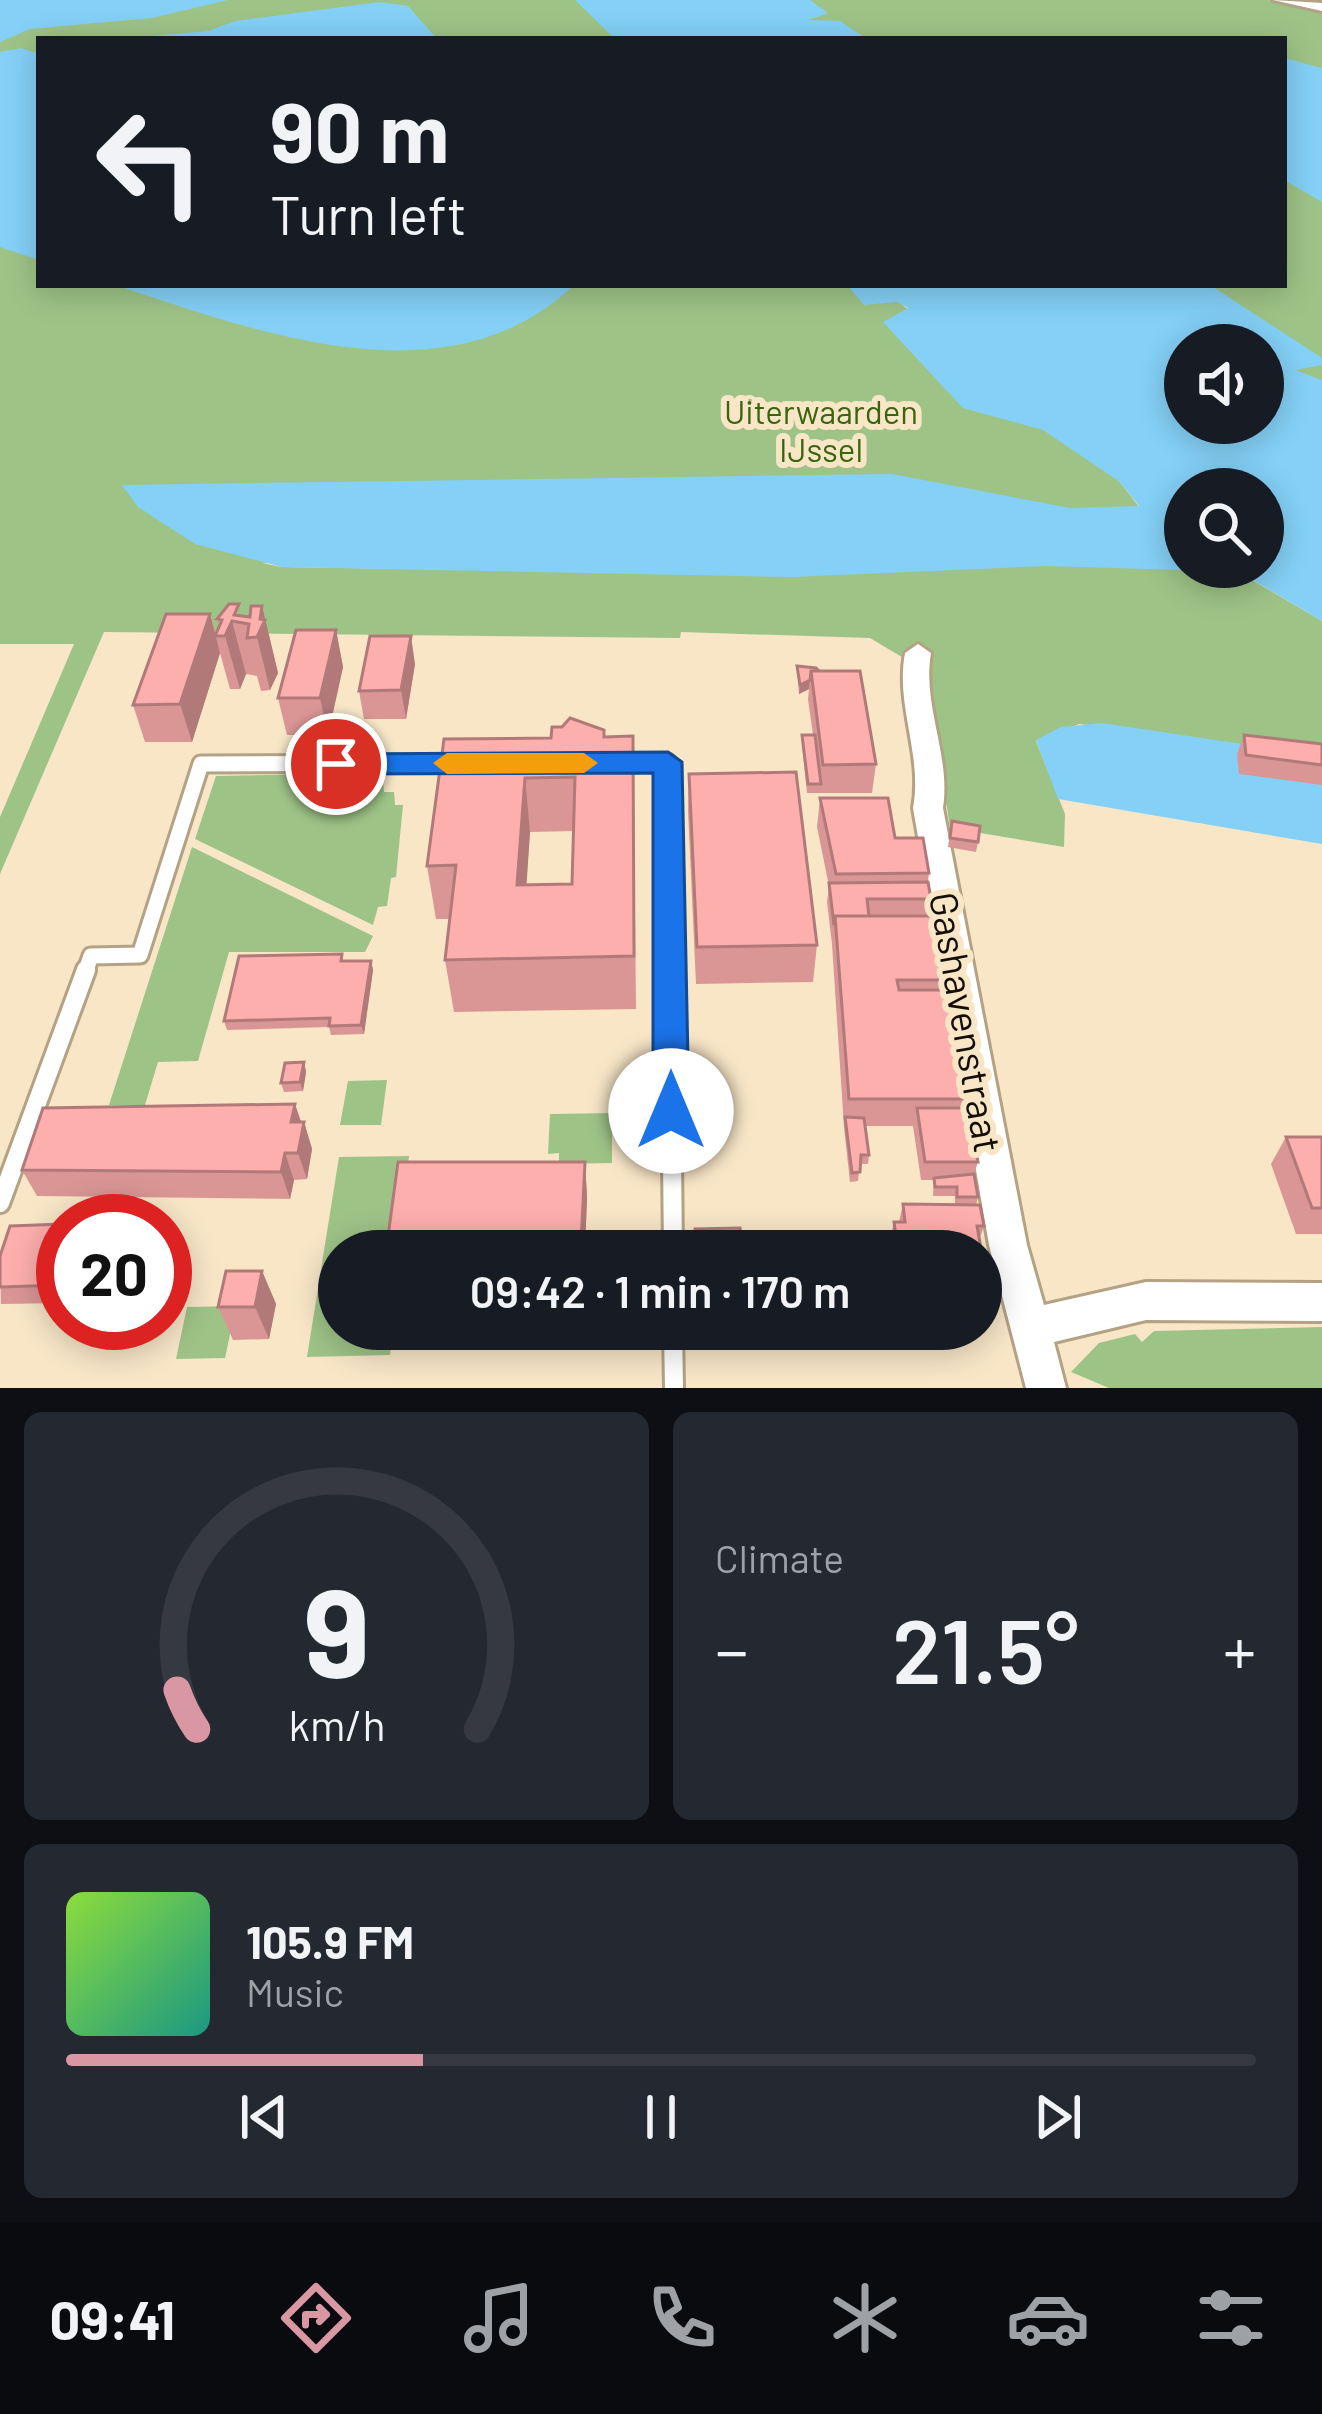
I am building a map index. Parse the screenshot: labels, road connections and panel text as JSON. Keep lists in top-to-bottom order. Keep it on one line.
{"streets":{"street":["Gashavenstraat"]},"parks":["Uiterwaarden IJssel"],"page":{"turn":["90 m","Turn left"],"limit":"20","trip":"09:42 · 1 min · 170 m","tile":"Climate","heat":["−","21.5°","+"],"song":["105.9 FM","Music"],"tabs":"09:41","gauge":["9","km/h"]}}
